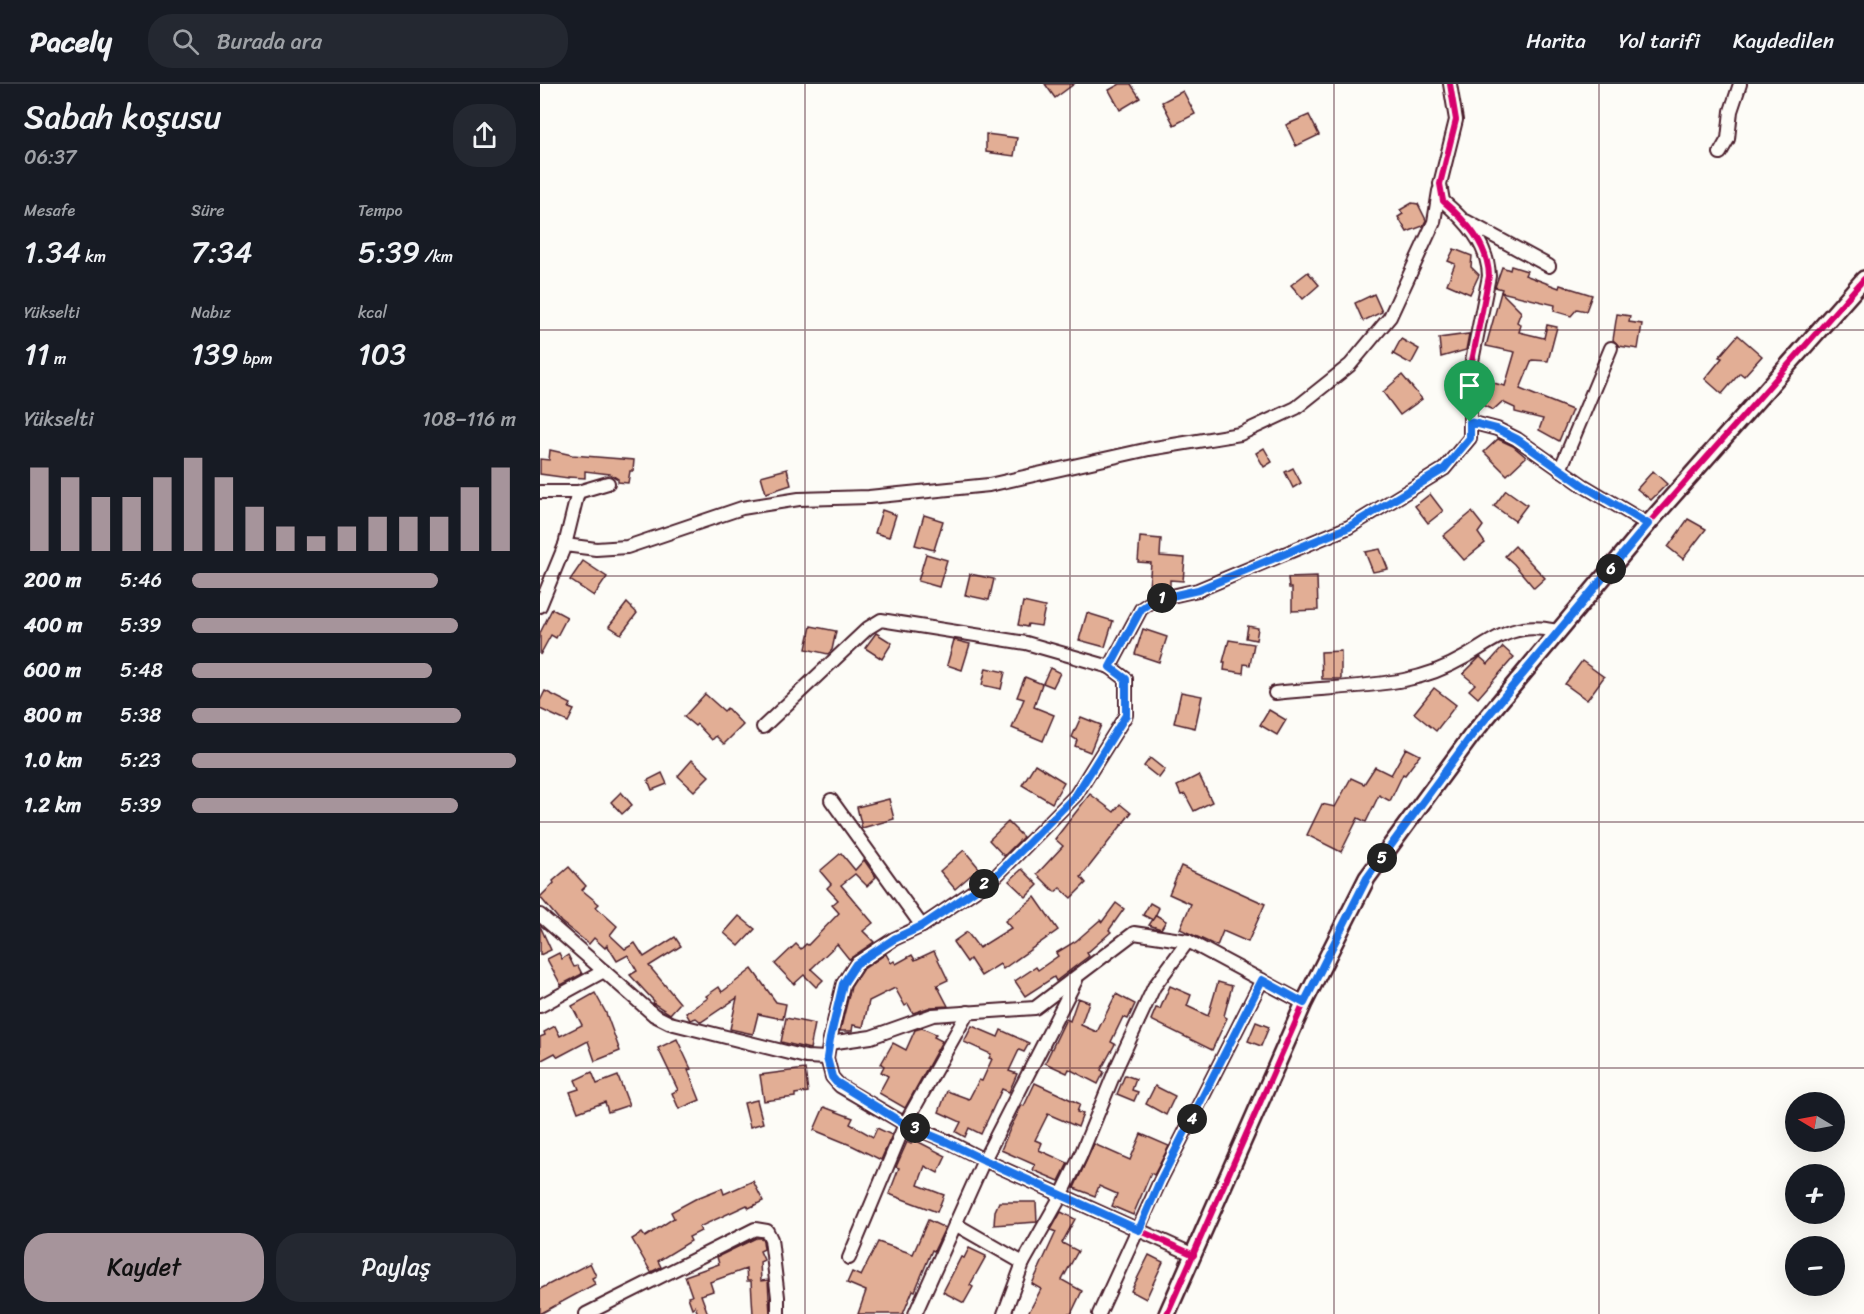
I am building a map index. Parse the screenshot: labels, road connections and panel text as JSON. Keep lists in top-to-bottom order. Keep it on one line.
{"north":"left","page":{"header":"Pacely","search":"Burada ara","nav":["Harita","Yol tarifi","Kaydedilen"],"heading":["Sabah koşusu","06:37"],"stats":[["Mesafe","1.34 km"],["Süre","7:34"],["Tempo","5:39 /km"],["Yükselti","11 m"],["Nabız","139 bpm"],["kcal","103"]],"chart":["Yükselti","108–116 m"],"pins":["6","1","5","2","4","3"],"list":[{"name":"200 m","note":"5:46"},{"name":"400 m","note":"5:39"},{"name":"600 m","note":"5:48"},{"name":"800 m","note":"5:38"},{"name":"1.0 km","note":"5:23"},{"name":"1.2 km","note":"5:39"}],"map_buttons":["+","−"],"buttons":["Kaydet","Paylaş"]}}
